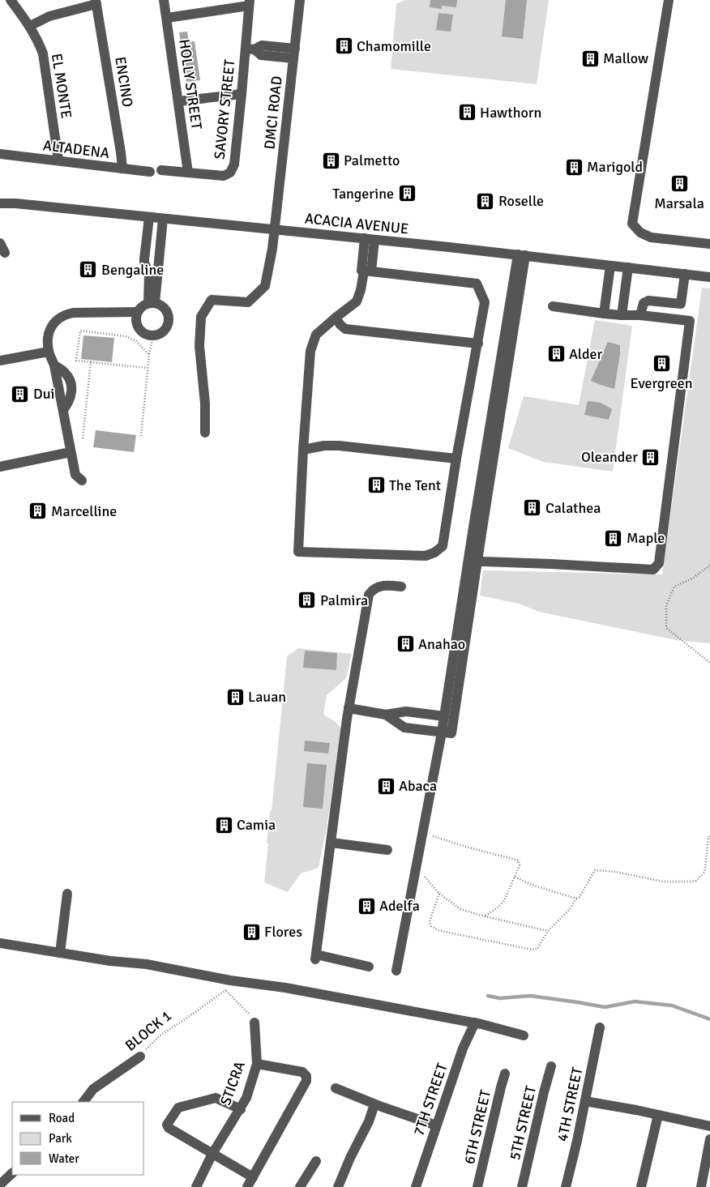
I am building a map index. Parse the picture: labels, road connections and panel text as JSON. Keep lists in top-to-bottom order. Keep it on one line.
{"streets":{"street":["ENCINO","HOLLY STREET","EL MONTE","SAVORY STREET","DMCI ROAD","ALTADENA","ACACIA AVENUE","BLOCK 1","STICRA","7TH STREET","4TH STREET","5TH STREET","6TH STREET"]},"crossings":[["ENCINO","ALTADENA"],["HOLLY STREET","SAVORY STREET"],["EL MONTE","ALTADENA"],["SAVORY STREET","DMCI ROAD"],["DMCI ROAD","ACACIA AVENUE"]],"places":{"building":["Chamomille","Mallow","Hawthorn","Palmetto","Marigold","Marsala","Tangerine","Roselle","Bengaline","Alder","Evergreen","Dui","Oleander","The Tent","Calathea","Marcelline","Maple","Palmira","Anahao","Lauan","Abaca","Camia","Adelfa","Flores"]},"legend":["Road","Park","Water"]}
